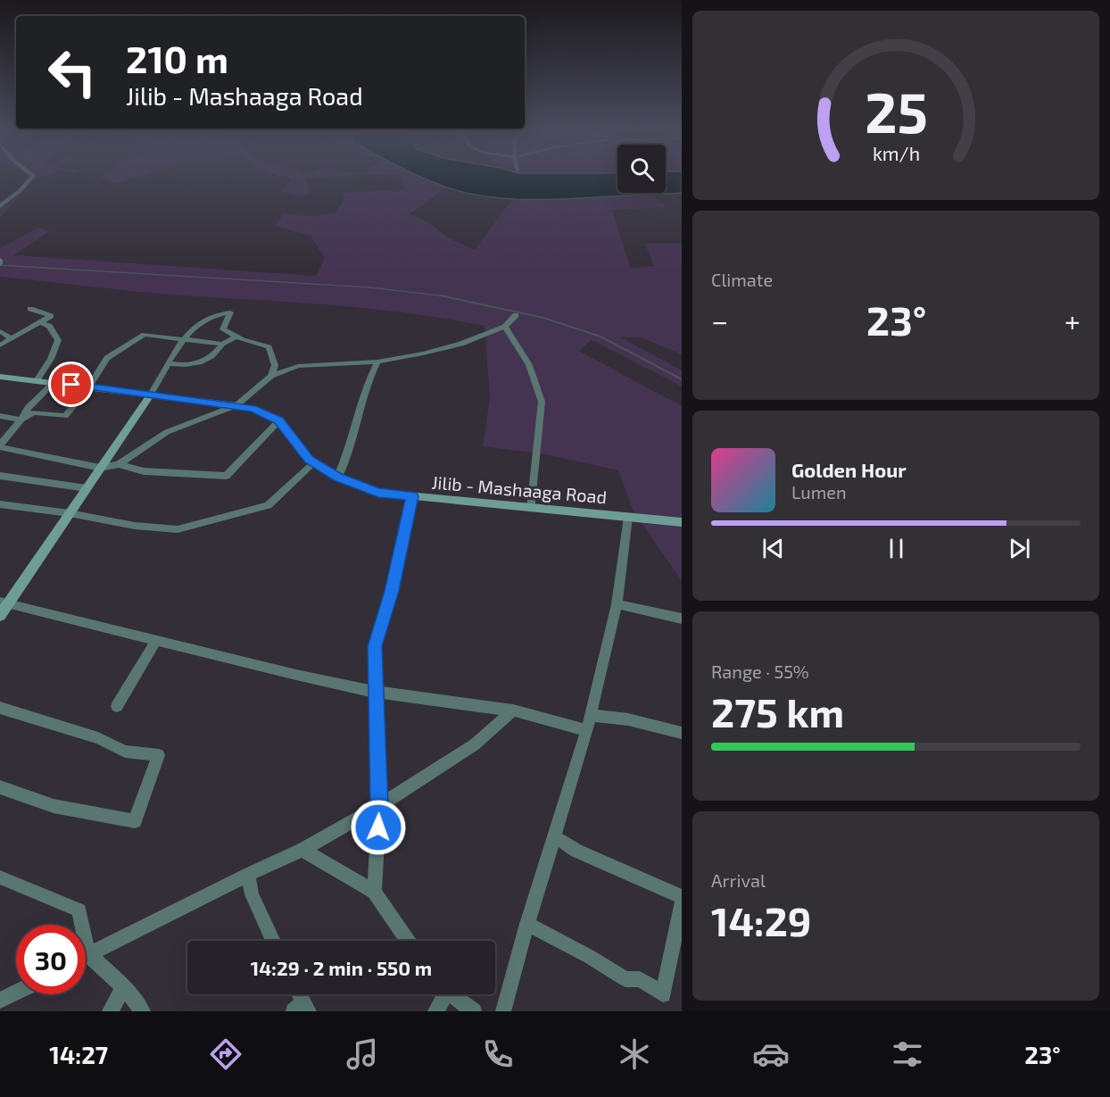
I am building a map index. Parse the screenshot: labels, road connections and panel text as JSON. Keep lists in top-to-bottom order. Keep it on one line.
{"streets":{"main road":["Jilib - Mashaaga Road"]},"page":{"turn":["210 m","Jilib - Mashaaga Road"],"tile":["Climate",["Range · 55%","275 km"],["Arrival","14:29"]],"heat":["−","23°","+"],"song":["Golden Hour","Lumen"],"limit":"30","trip":"14:29 · 2 min · 550 m","tabs":["14:27","23°"],"gauge":["25","km/h"]}}
